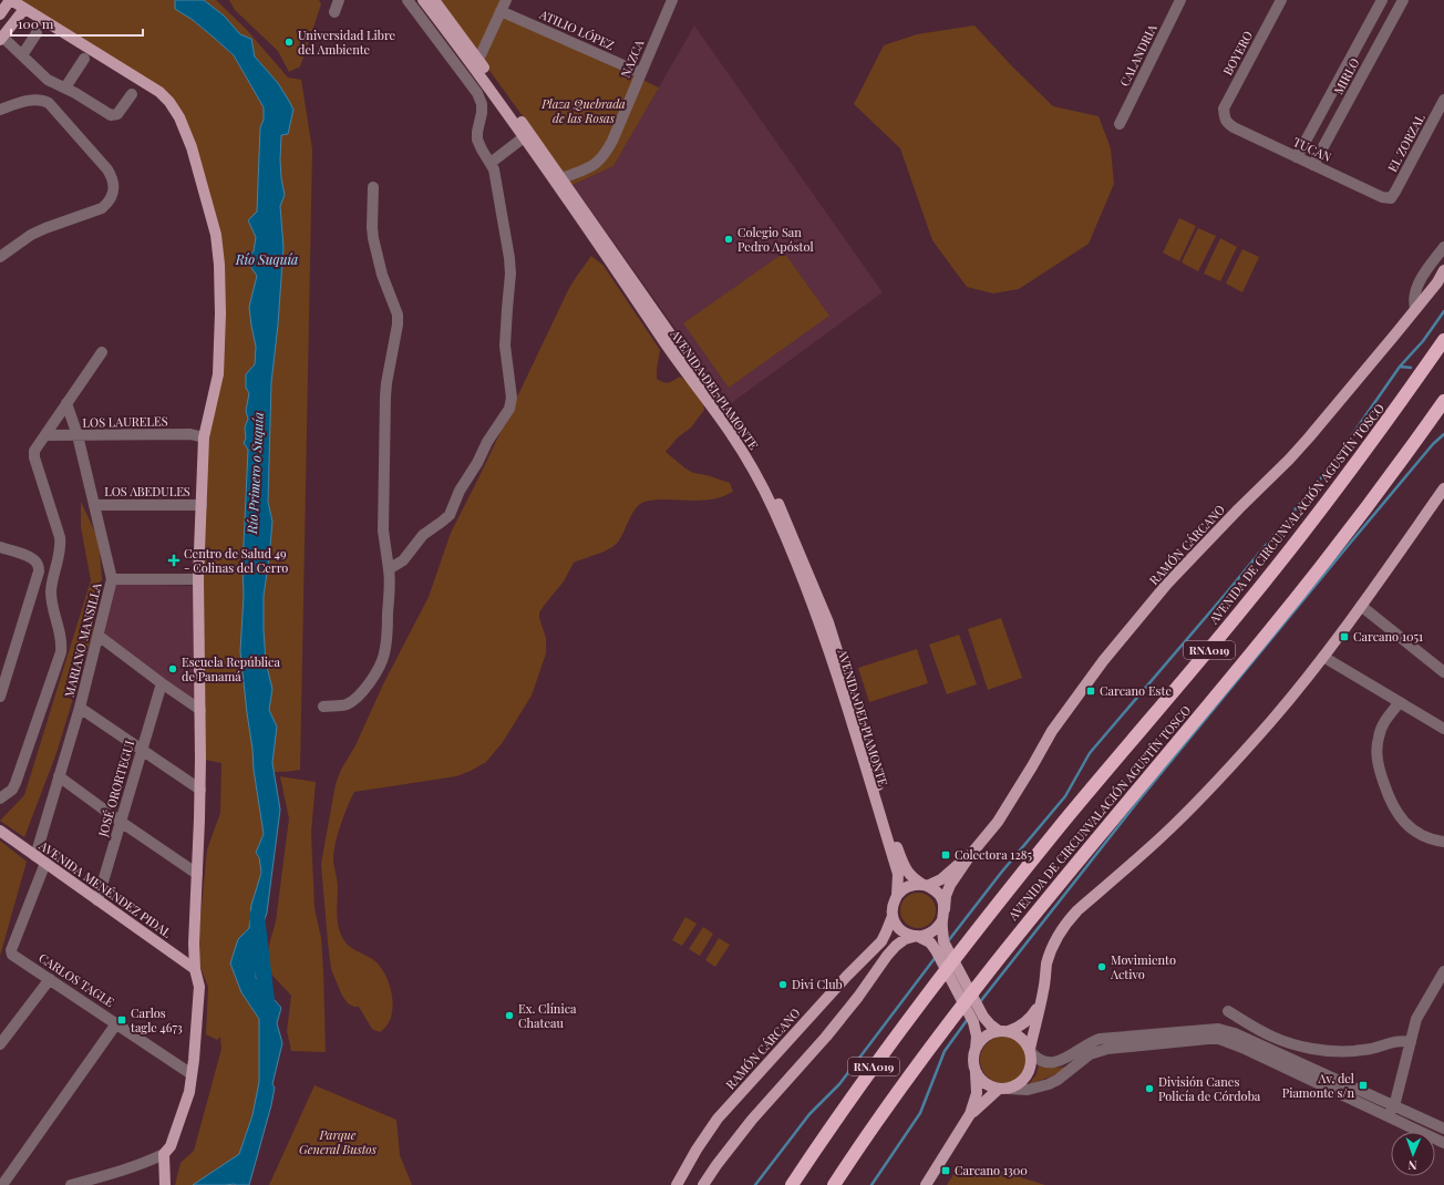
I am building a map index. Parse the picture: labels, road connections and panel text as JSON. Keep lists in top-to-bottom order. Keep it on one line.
{"streets":{"highway":["AVENIDA DE CIRCUNVALACIÓN AGUSTÍN TOSCO","RNA019"],"main road":["AVENIDA DEL PIAMONTE","RAMÓN CÁRCANO","AVENIDA MENÉNDEZ PIDAL"],"street":["ATILIO LÓPEZ","BOYERO","CALANDRIA","NAZCA","MIRLO","EL ZORZAL","TUCAN","LOS LAURELES","LOS ABEDULES","MARIANO MANSILLA","JOSÉ ORORTEGUI","CARLOS TAGLE"]},"crossings":[["ATILIO LÓPEZ","NAZCA"],["BOYERO","TUCAN"],["NAZCA","AVENIDA DEL PIAMONTE"],["MIRLO","TUCAN"],["EL ZORZAL","TUCAN"],["AVENIDA DEL PIAMONTE","RAMÓN CÁRCANO"],["LOS LAURELES","MARIANO MANSILLA"],["LOS ABEDULES","MARIANO MANSILLA"],["MARIANO MANSILLA","AVENIDA MENÉNDEZ PIDAL"],["JOSÉ ORORTEGUI","AVENIDA MENÉNDEZ PIDAL"],["AVENIDA MENÉNDEZ PIDAL","CARLOS TAGLE"]],"water":["Río Suquía","Río Primero o Suquía"],"parks":["Plaza Quebrada de las Rosas","Parque General Bustos"],"places":{"other":["Universidad Libre del Ambiente","Colegio San Pedro Apóstol","Escuela República de Panamá","Movimiento Activo","Divi Club","Ex. Clínica Chateau","División Canes Policía de Córdoba"],"health":["Centro de Salud 49 - Colinas del Cerro"],"transit":["Carcano 1051","Carcano Este","Colectora 1285","Carlos tagle 4673","Av. del Piamonte s/n","Carcano 1300"]},"scale_bar":"100 m","north":"bottom"}
